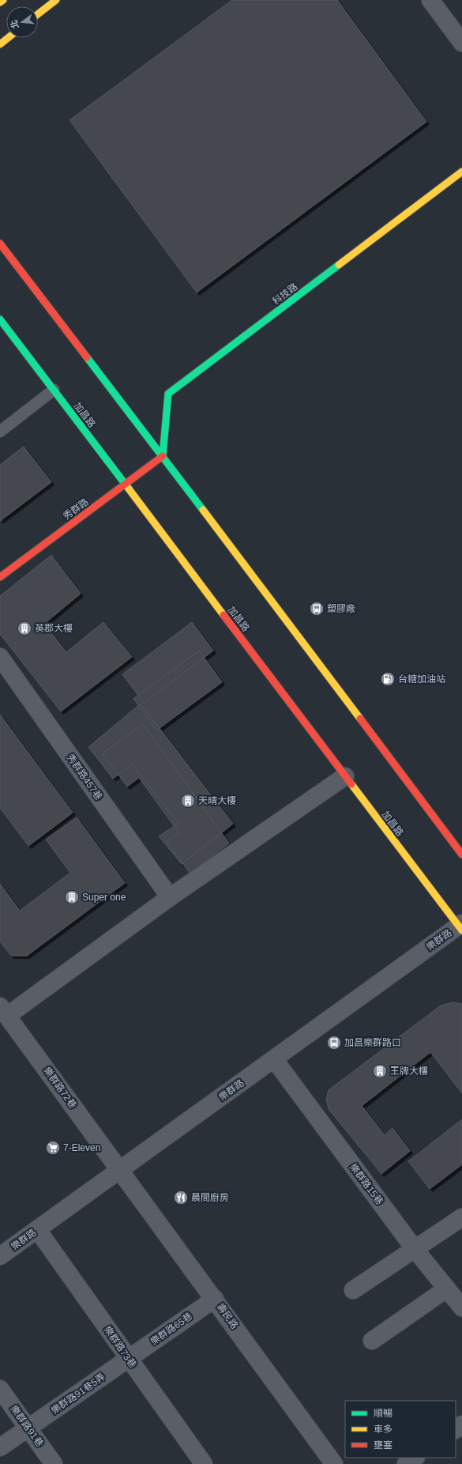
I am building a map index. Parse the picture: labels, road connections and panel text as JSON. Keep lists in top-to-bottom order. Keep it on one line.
{"streets":{"street":["科技路","加昌路","秀群路","秀群路457巷","樂群路","樂群路72巷","樂群路15巷","壽民路","樂群路65巷","樂群路73巷","樂群路91巷5弄","樂群路91巷"]},"crossings":[["科技路","秀群路"],["加昌路","秀群路"],["加昌路","樂群路"],["樂群路","樂群路72巷"],["樂群路","樂群路15巷"],["樂群路","壽民路"],["樂群路","樂群路73巷"],["樂群路72巷","壽民路"],["壽民路","樂群路65巷"],["樂群路65巷","樂群路73巷"],["樂群路65巷","樂群路91巷5弄"],["樂群路73巷","樂群路91巷5弄"],["樂群路91巷5弄","樂群路91巷"]],"places":{"bus stop":["塑膠廠","加昌樂群路口"],"building":["英郡大樓","天晴大樓","Super one","王牌大樓"],"fuel station":["台糖加油站"],"supermarket":["7-Eleven"],"restaurant":["晨間廚房"]},"legend":["順暢","車多","壅塞"],"north":"left"}
